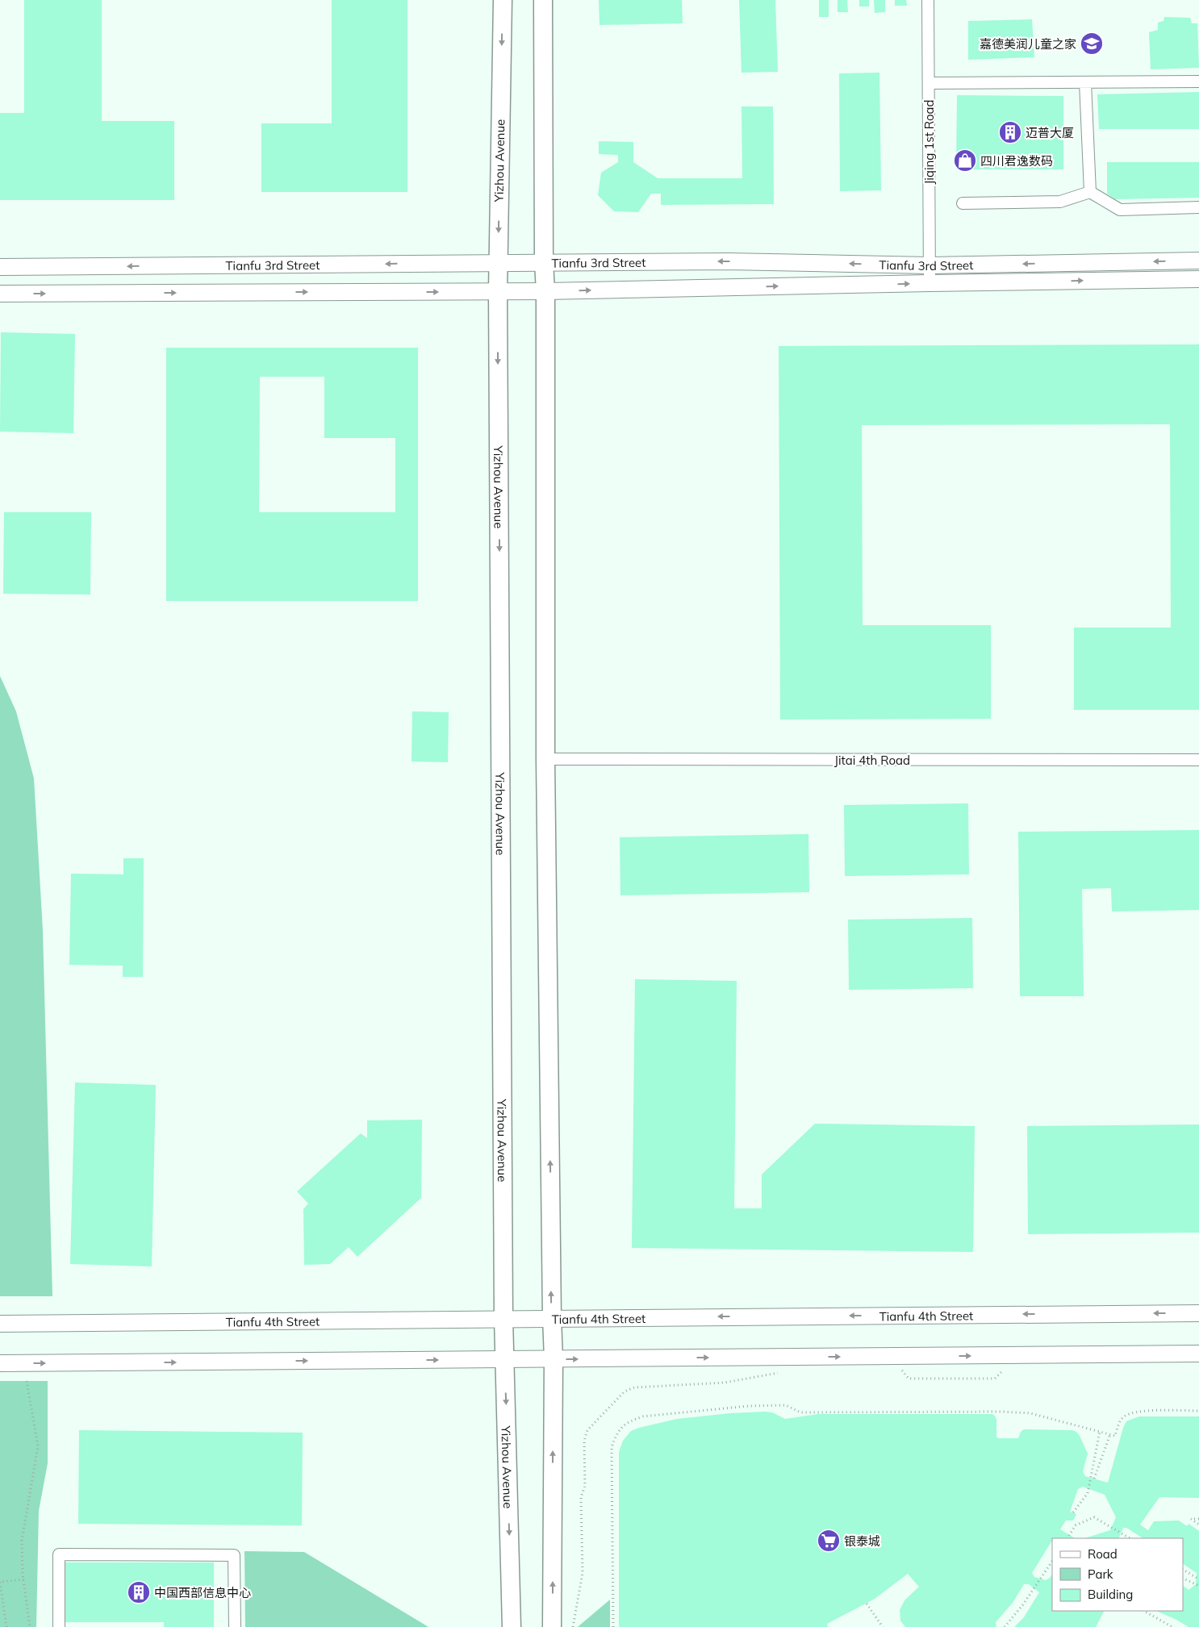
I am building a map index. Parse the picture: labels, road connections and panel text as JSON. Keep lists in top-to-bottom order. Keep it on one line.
{"streets":{"main road":["Yizhou Avenue"],"street":["Jiqing 1st Road","Tianfu 3rd Street","Jitai 4th Road","Tianfu 4th Street"]},"crossings":[["Jiqing 1st Road","Tianfu 3rd Street"],["Yizhou Avenue","Tianfu 3rd Street"],["Yizhou Avenue","Tianfu 4th Street"]],"places":{"school or university":["嘉德美润儿童之家"],"building":["迈普大厦","中国西部信息中心"],"shop":["四川君逸数码"],"supermarket":["银泰城"]},"legend":["Road","Park","Building"]}
